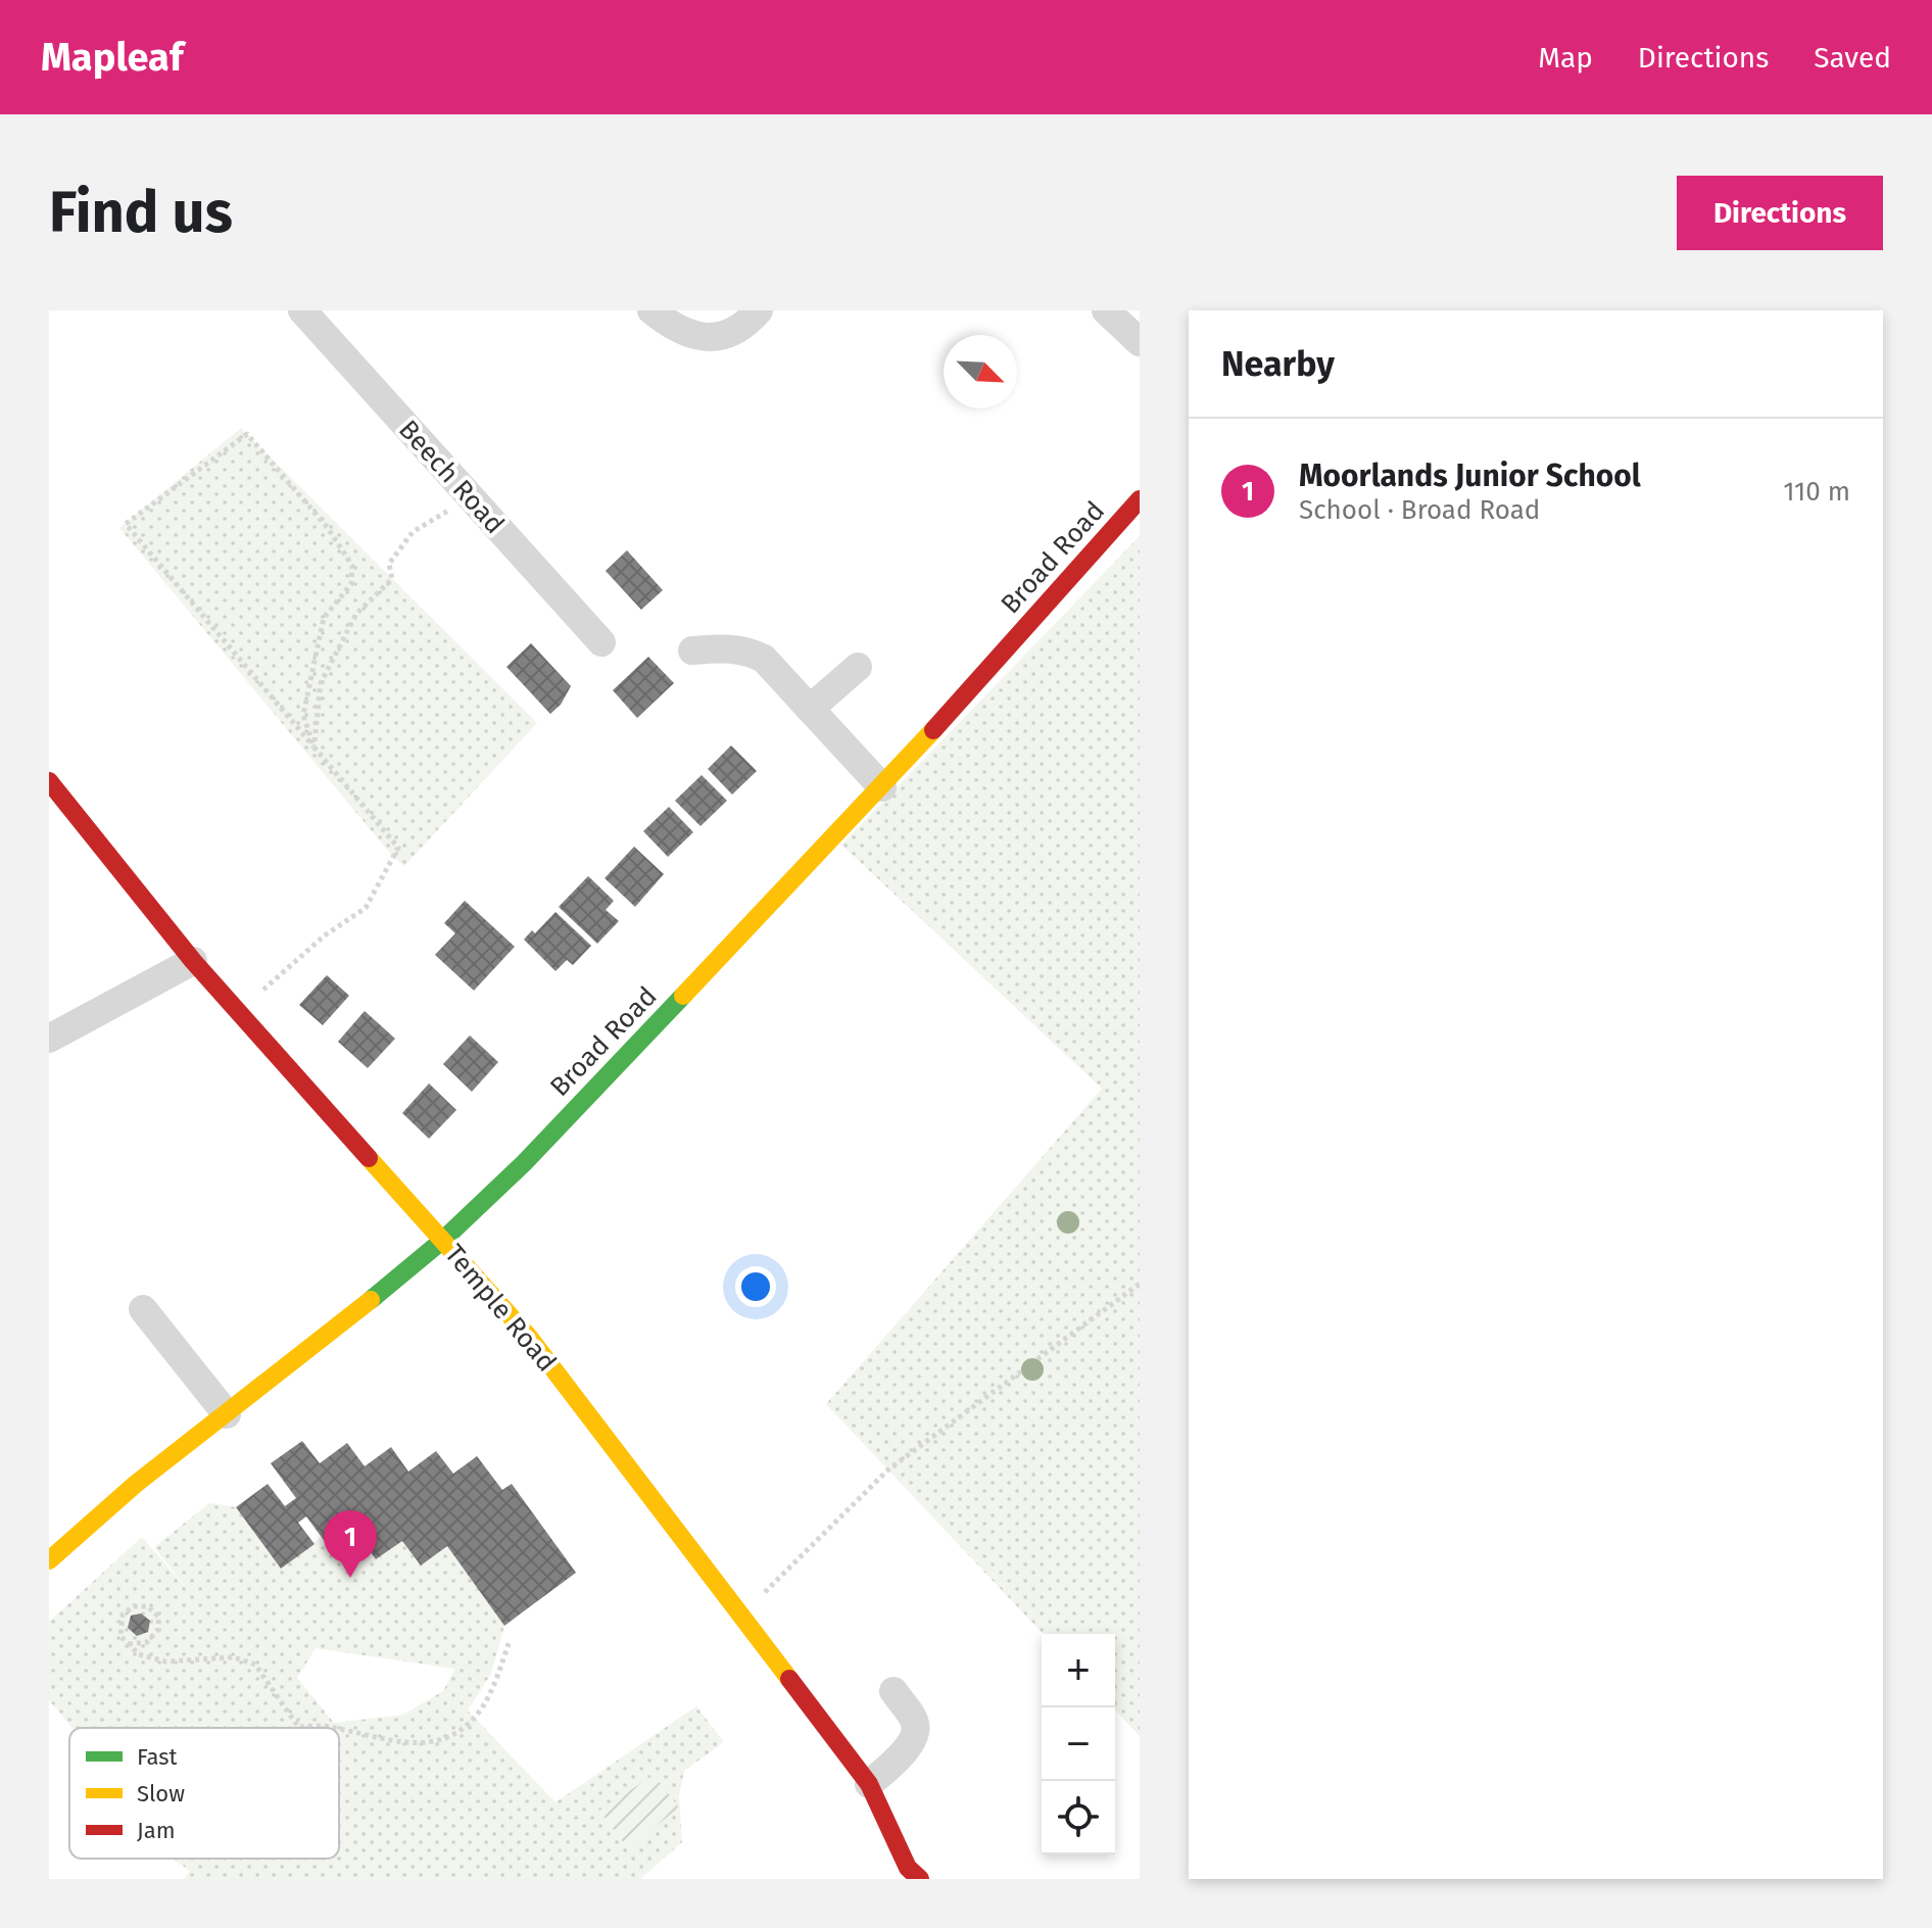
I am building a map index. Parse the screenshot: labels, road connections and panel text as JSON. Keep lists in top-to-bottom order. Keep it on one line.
{"streets":{"street":["Beech Road","Broad Road","Temple Road"]},"crossings":[["Broad Road","Temple Road"]],"legend":["Fast","Slow","Jam"],"north":"bottom right","page":{"header":"Mapleaf","nav":["Map","Directions","Saved"],"buttons":"Directions","title":"Find us","heading":"Nearby","list":[{"mark":"1","name":"Moorlands Junior School","note":"School · Broad Road","value":"110 m"}],"pins":"1","map_buttons":["+","−"]}}
